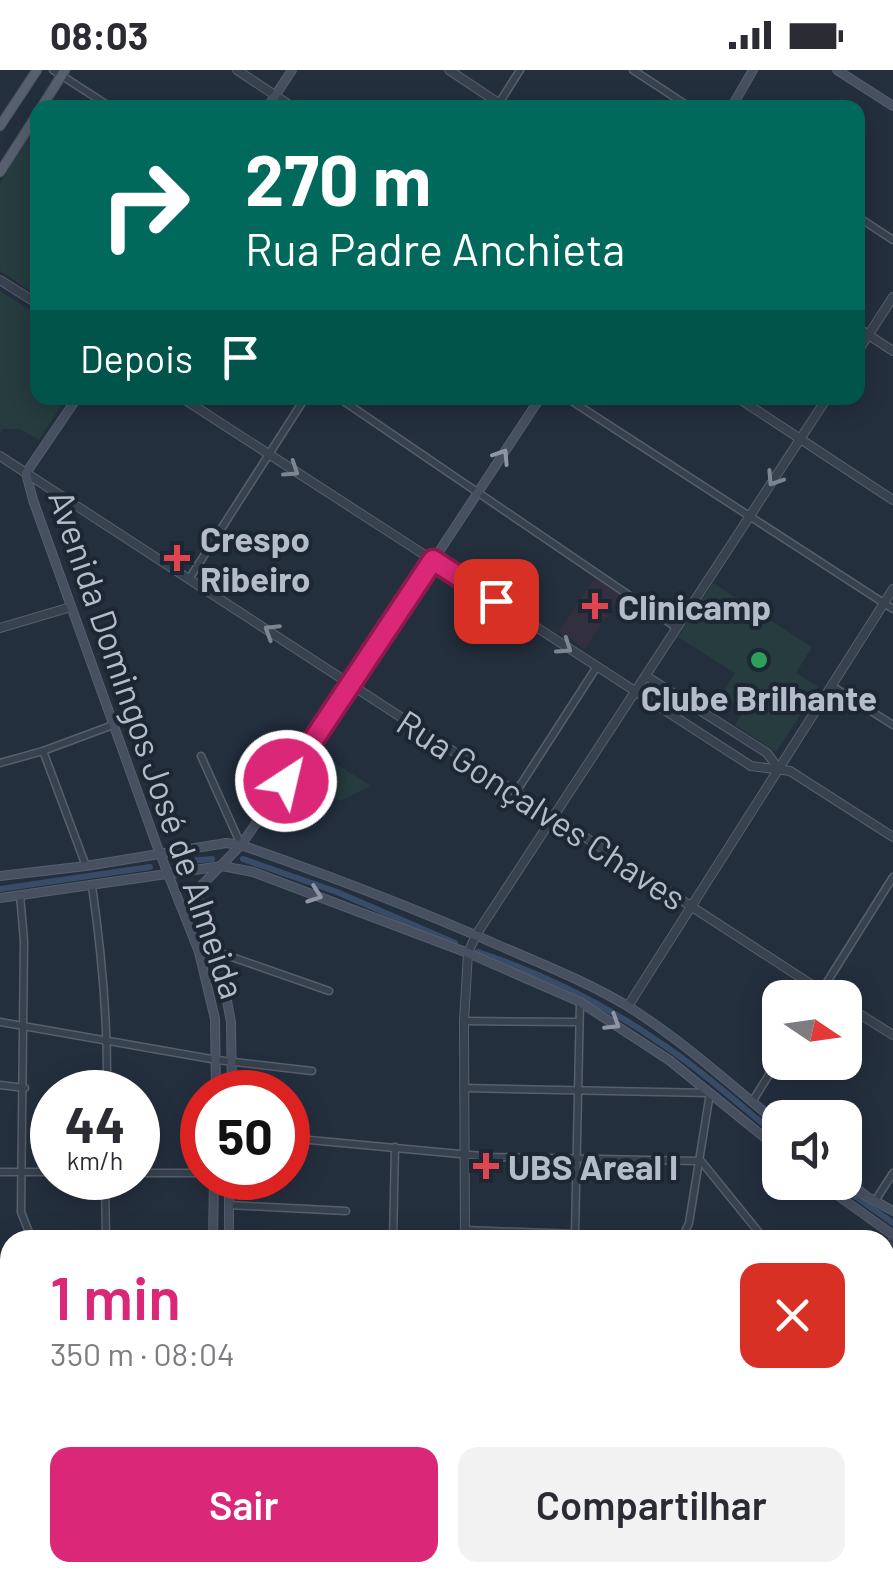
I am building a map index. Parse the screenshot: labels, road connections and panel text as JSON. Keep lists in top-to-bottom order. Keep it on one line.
{"streets":{"main road":["Avenida Domingos José de Almeida"],"street":["Rua Gonçalves Chaves"]},"crossings":[["Avenida Domingos José de Almeida","Rua Gonçalves Chaves"]],"places":{"health":["Crespo Ribeiro","Clinicamp","UBS Areal I"],"other":["Clube Brilhante"]},"north":"right","page":{"status":"08:03","turn":["270 m","Rua Padre Anchieta"],"then":"Depois","speed":"44 km/h","limit":"50","heading":["1 min","350 m · 08:04"],"buttons":["Sair","Compartilhar"]}}
